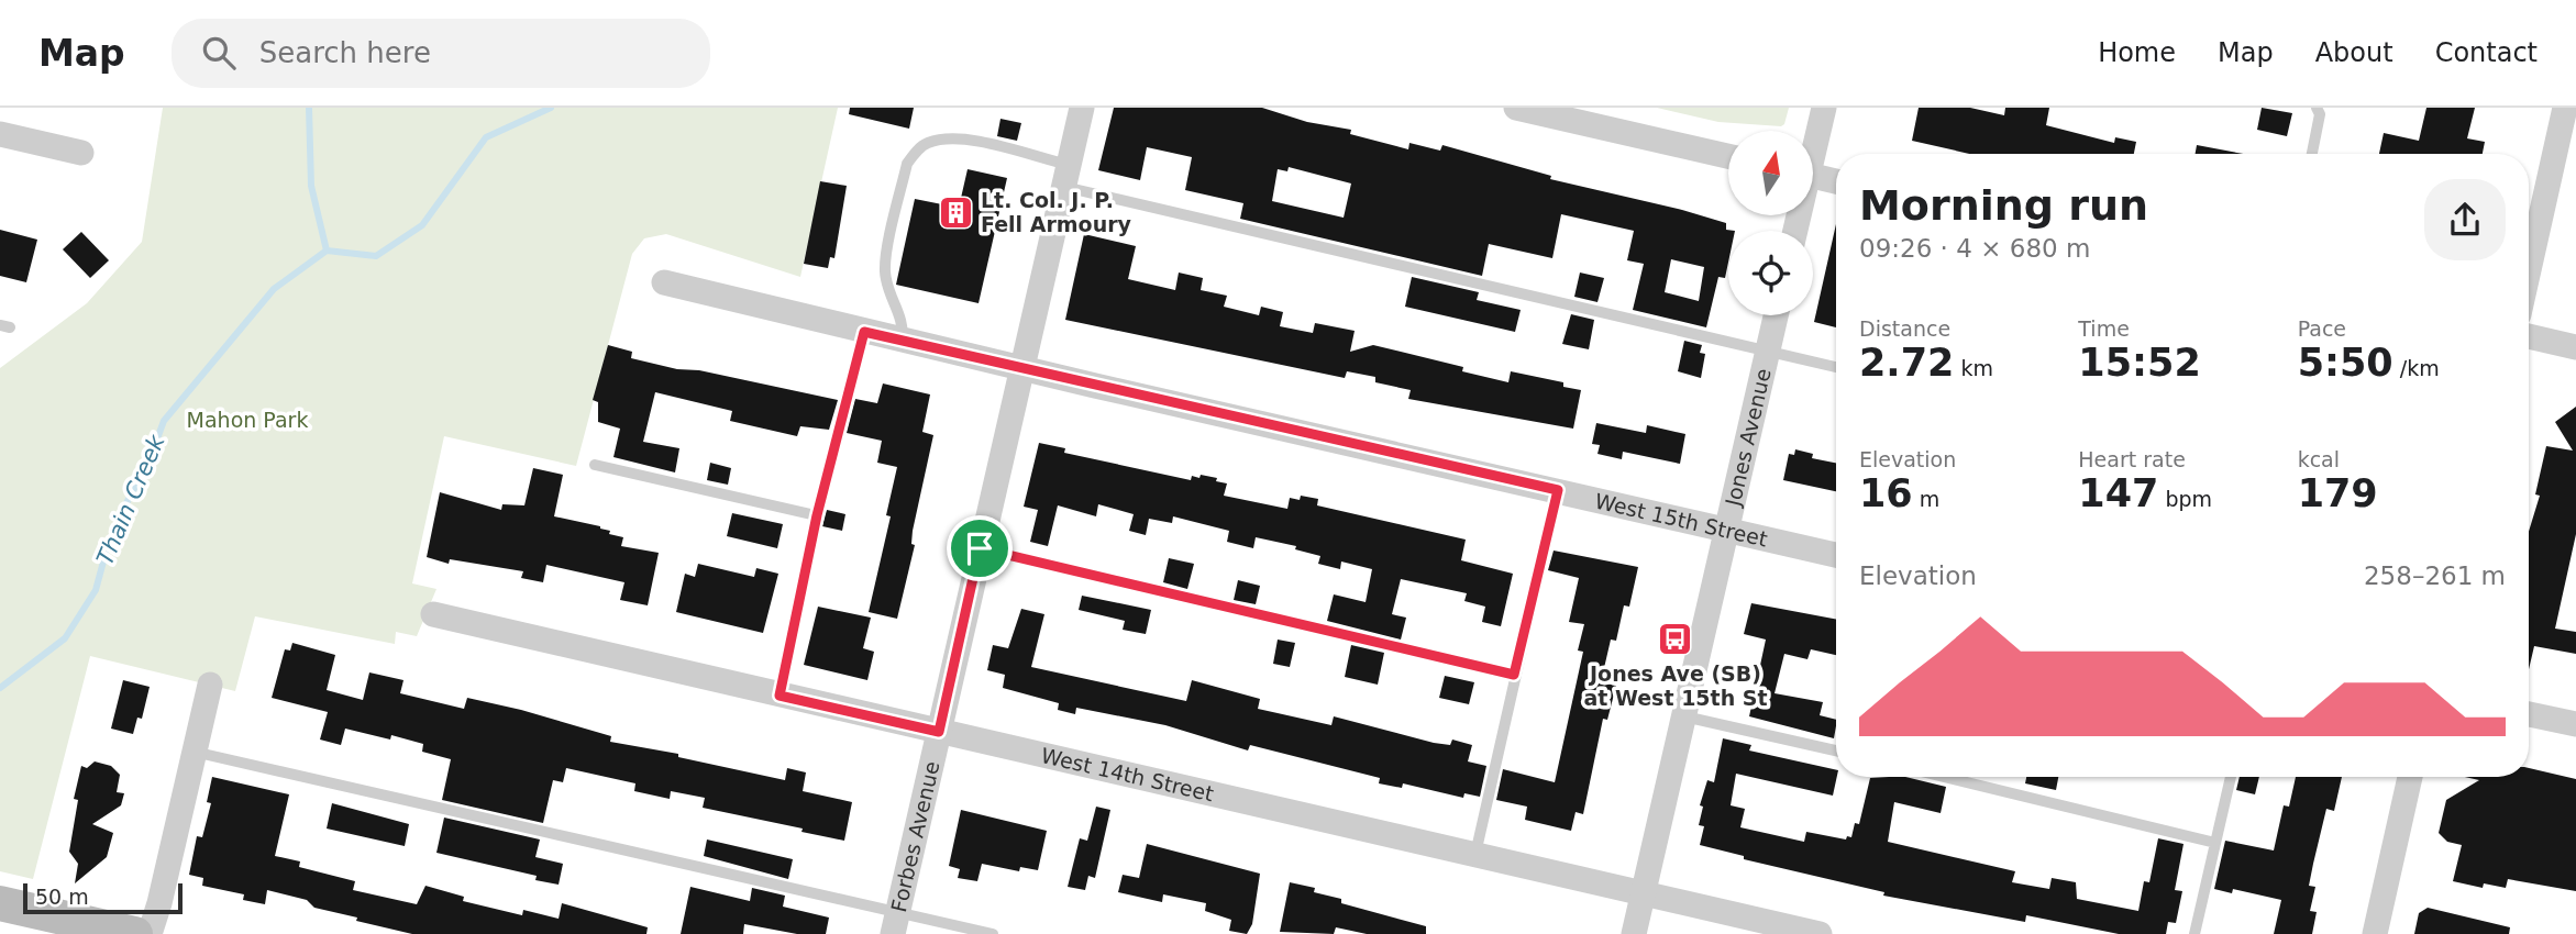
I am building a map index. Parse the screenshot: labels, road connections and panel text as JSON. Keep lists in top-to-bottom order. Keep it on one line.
{"streets":{"street":["Jones Avenue","West 15th Street","West 14th Street","Forbes Avenue"]},"crossings":[["Jones Avenue","West 15th Street"],["Jones Avenue","West 14th Street"],["West 15th Street","Forbes Avenue"],["West 14th Street","Forbes Avenue"]],"water":["Thain Creek"],"parks":["Mahon Park"],"places":{"building":["Lt. Col. J. P. Fell Armoury"],"bus stop":["Jones Ave (SB) at West 15th St"]},"scale_bar":"50 m","north":"top","page":{"header":"Map","search":"Search here","nav":["Home","Map","About","Contact"],"heading":["Morning run","09:26 · 4 × 680 m"],"stats":[["Distance","2.72 km"],["Time","15:52"],["Pace","5:50 /km"],["Elevation","16 m"],["Heart rate","147 bpm"],["kcal","179"]],"chart":["Elevation","258–261 m"],"scale":"50 m"}}
